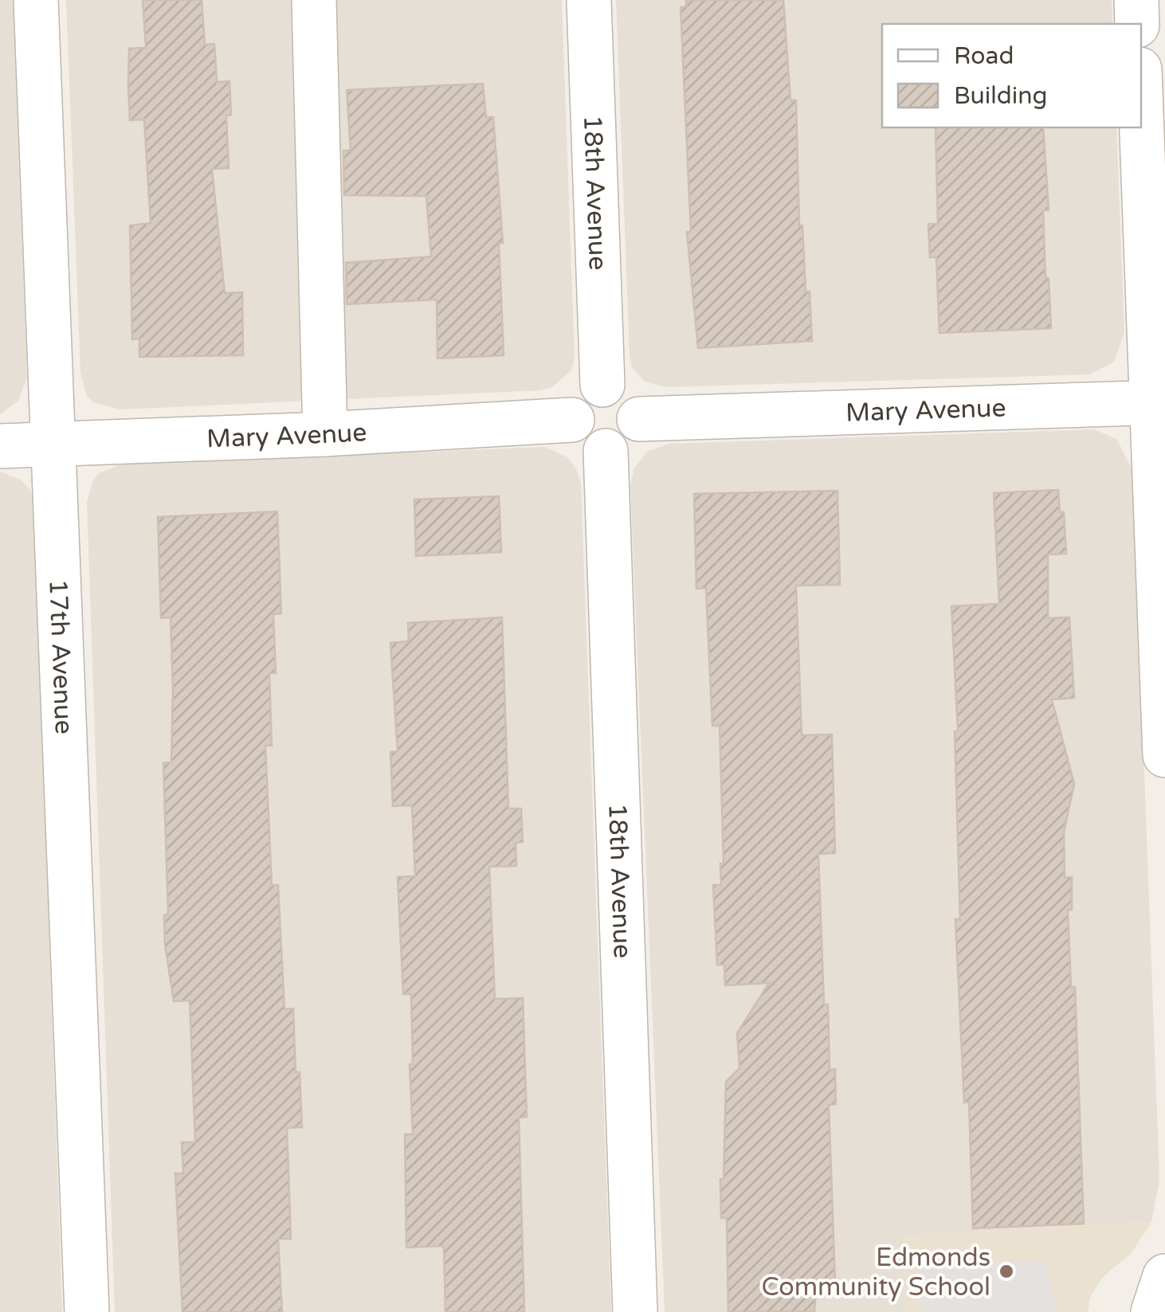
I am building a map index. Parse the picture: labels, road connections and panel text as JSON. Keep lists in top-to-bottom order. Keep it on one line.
{"streets":{"street":["18th Avenue","Mary Avenue","17th Avenue"]},"crossings":[["18th Avenue","Mary Avenue"],["Mary Avenue","17th Avenue"]],"places":["Edmonds Community School"],"legend":["Road","Building"]}
